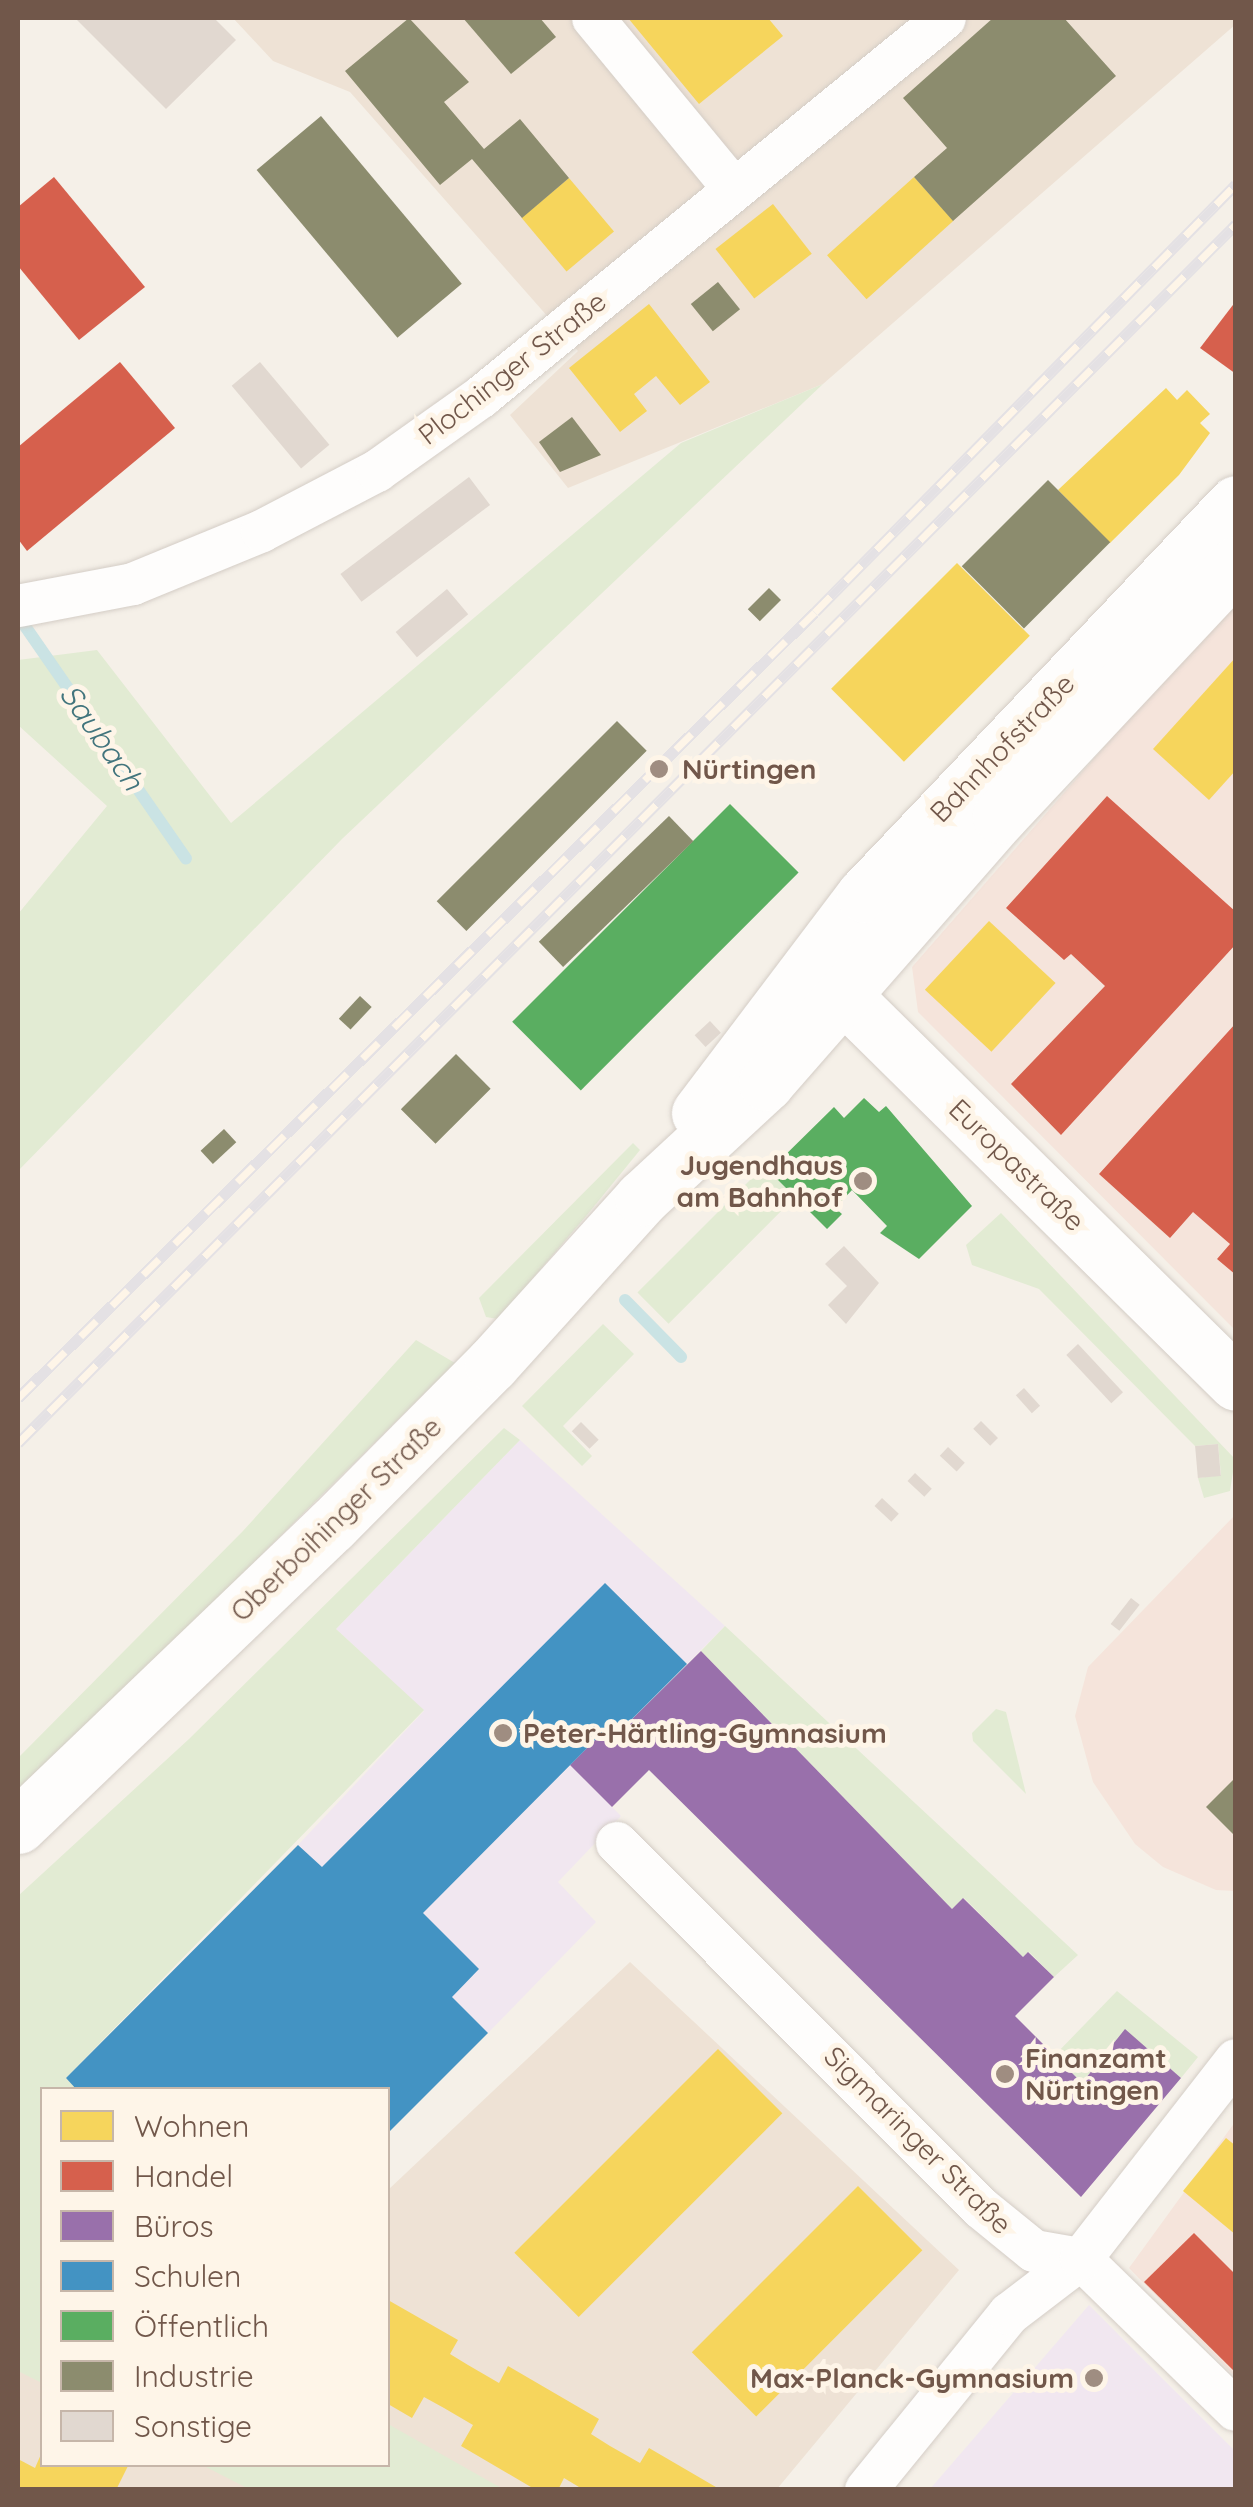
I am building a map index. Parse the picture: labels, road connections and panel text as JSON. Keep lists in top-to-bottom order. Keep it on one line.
{"streets":{"main road":["Bahnhofstraße","Europastraße","Oberboihinger Straße"],"street":["Plochinger Straße","Sigmaringer Straße"]},"crossings":[["Bahnhofstraße","Europastraße"],["Bahnhofstraße","Oberboihinger Straße"],["Europastraße","Oberboihinger Straße"]],"water":["Saubach"],"places":["Nürtingen","Jugendhaus am Bahnhof","Peter-Härtling-Gymnasium","Finanzamt Nürtingen","Max-Planck-Gymnasium"],"legend":["Wohnen","Handel","Büros","Schulen","Öffentlich","Industrie","Sonstige"]}
